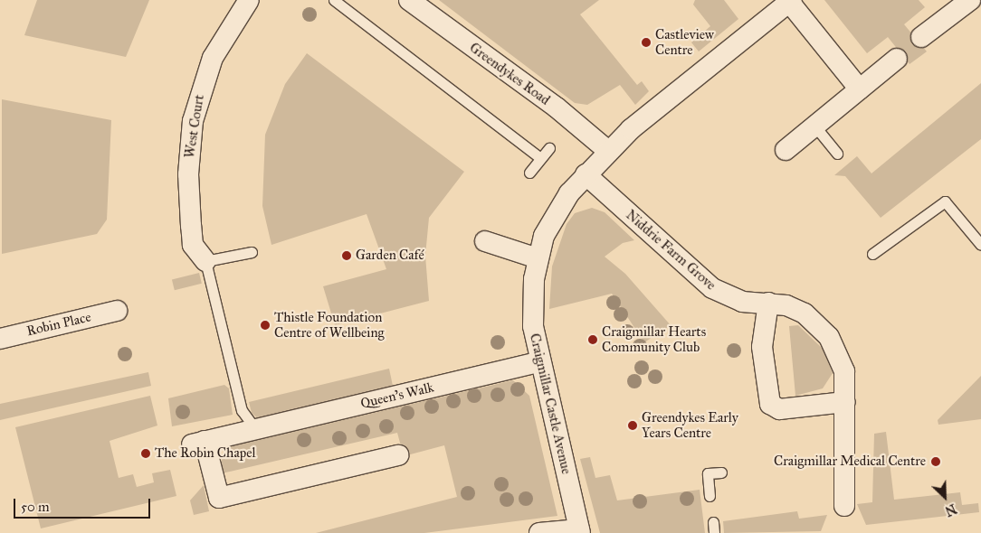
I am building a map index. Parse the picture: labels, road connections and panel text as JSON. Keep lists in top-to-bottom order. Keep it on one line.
{"streets":{"street":["Greendykes Road","West Court","Niddrie Farm Grove","Robin Place","Queen's Walk","Craigmillar Castle Avenue"]},"crossings":[["Greendykes Road","Craigmillar Castle Avenue"],["Niddrie Farm Grove","Craigmillar Castle Avenue"],["Queen's Walk","Craigmillar Castle Avenue"]],"places":["Castleview Centre","Garden Café","Thistle Foundation Centre of Wellbeing","Craigmillar Hearts Community Club","Greendykes Early Years Centre","The Robin Chapel","Craigmillar Medical Centre"],"scale_bar":"50 m","north":"bottom right"}
